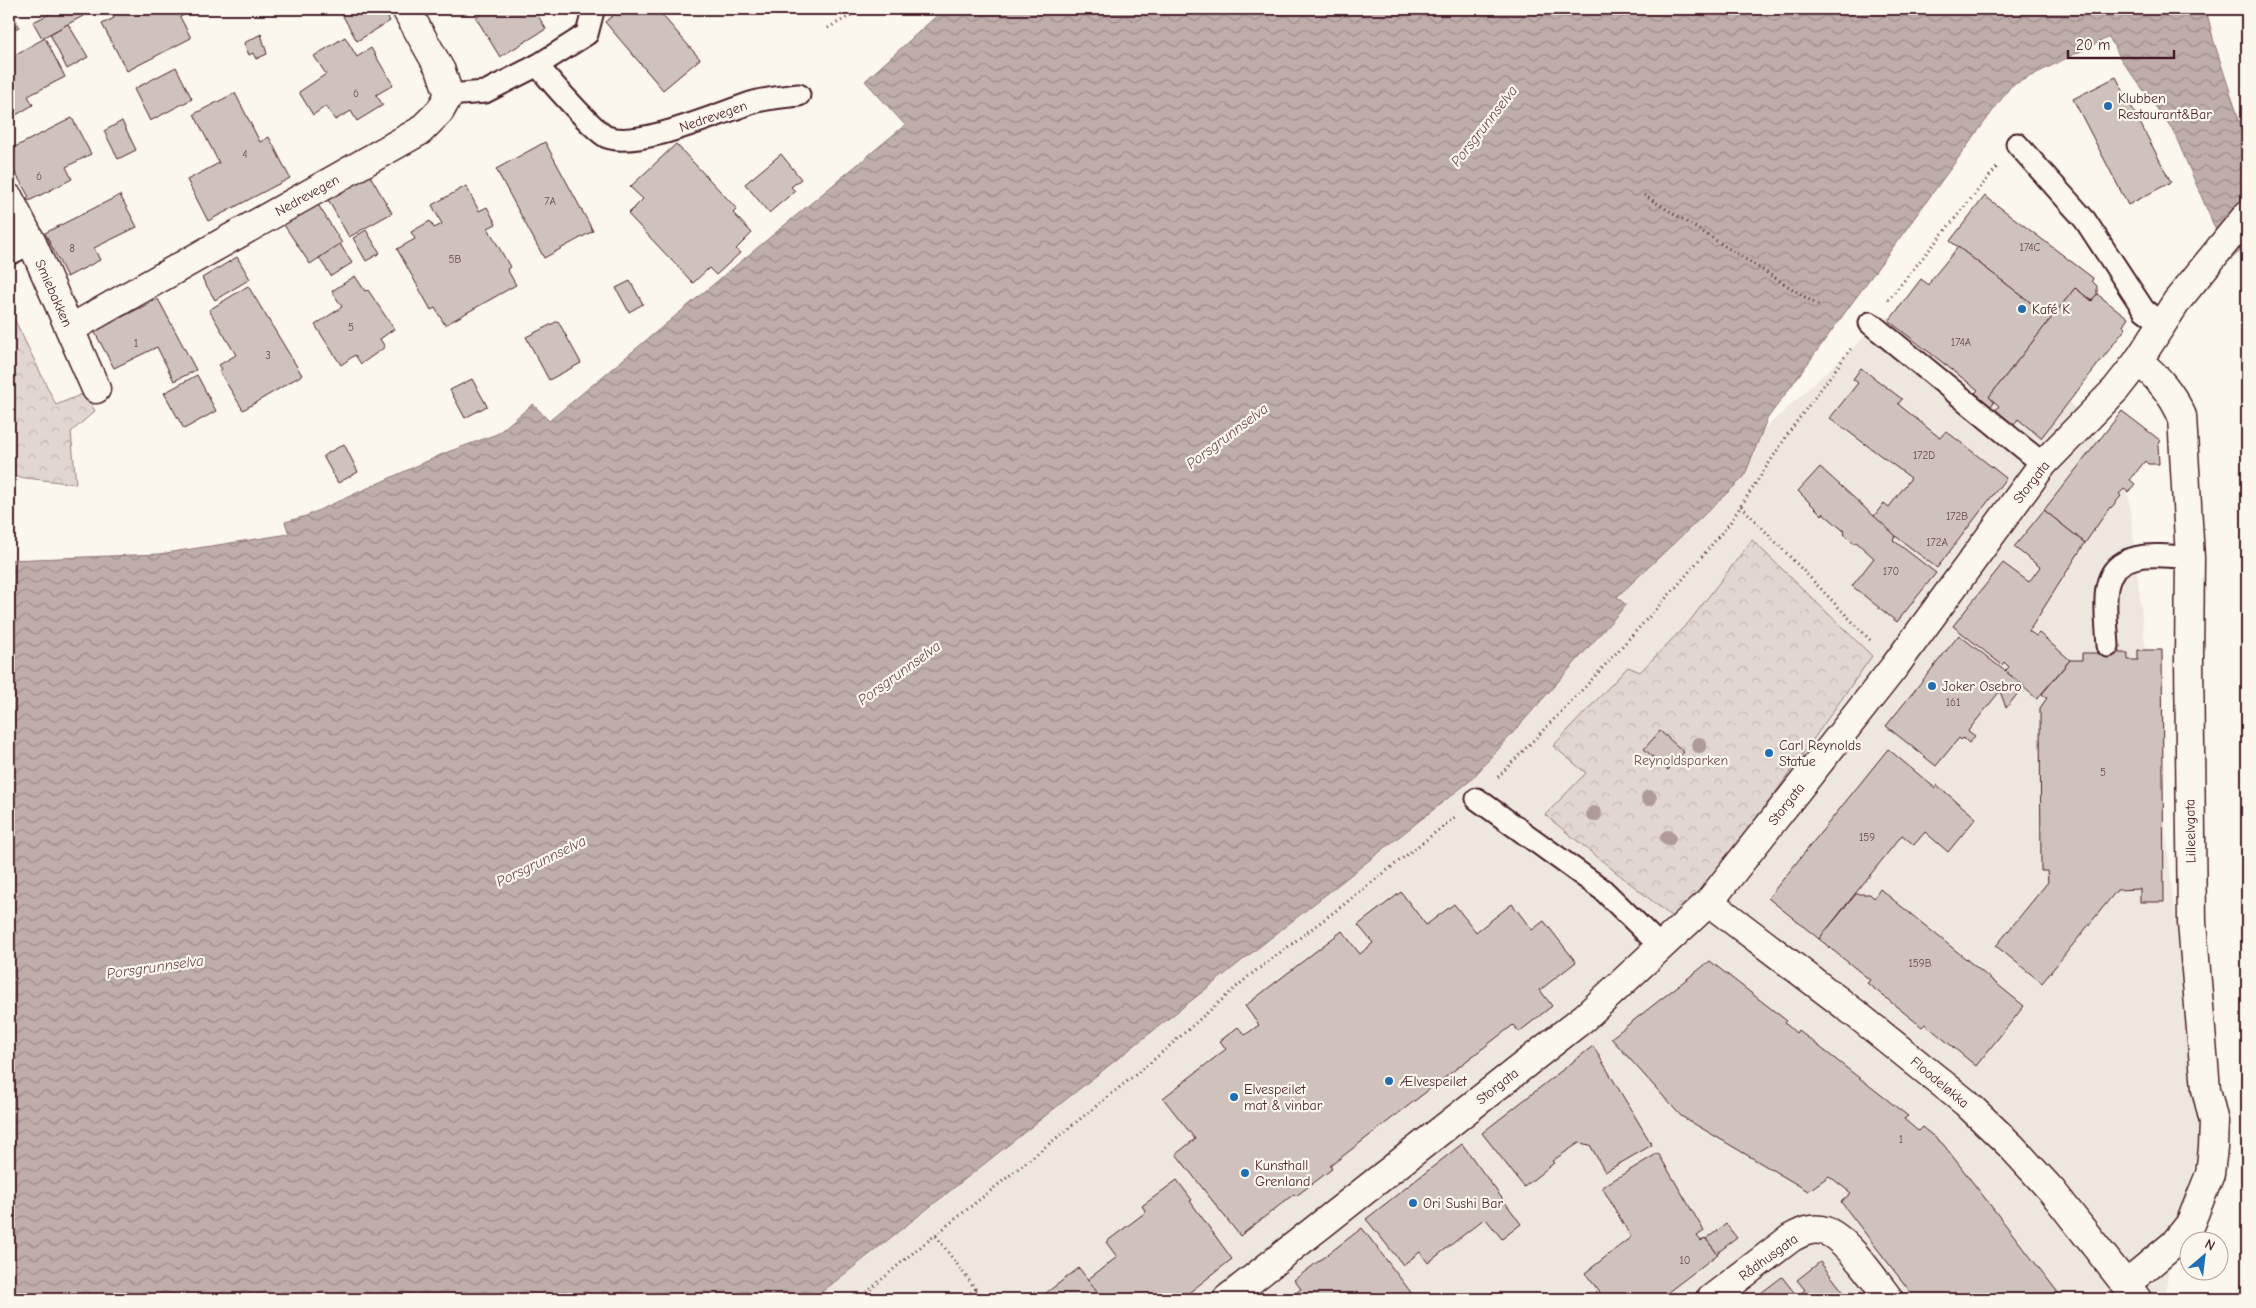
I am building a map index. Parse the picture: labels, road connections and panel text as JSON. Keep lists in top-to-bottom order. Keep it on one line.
{"streets":{"street":["Nedrevegen","Smiebakken","Storgata","Lilleelvgata","Floodeløkka","Rådhusgata"]},"crossings":[["Nedrevegen","Smiebakken"],["Storgata","Lilleelvgata"],["Storgata","Floodeløkka"],["Lilleelvgata","Floodeløkka"]],"water":["Porsgrunnselva"],"parks":["Reynoldsparken"],"places":["Klubben Restaurant&Bar","Kafé K","Joker Osebro","Carl Reynolds Statue","Ælvespeilet","Elvespeilet mat & vinbar","Kunsthall Grenland","Ori Sushi Bar"],"house_numbers":["6","4","6","7A","174C","8","5B","5","174A","1","3","172D","172B","172A","170","161","5","159","159B","1","10"],"scale_bar":"20 m","north":"top right"}
